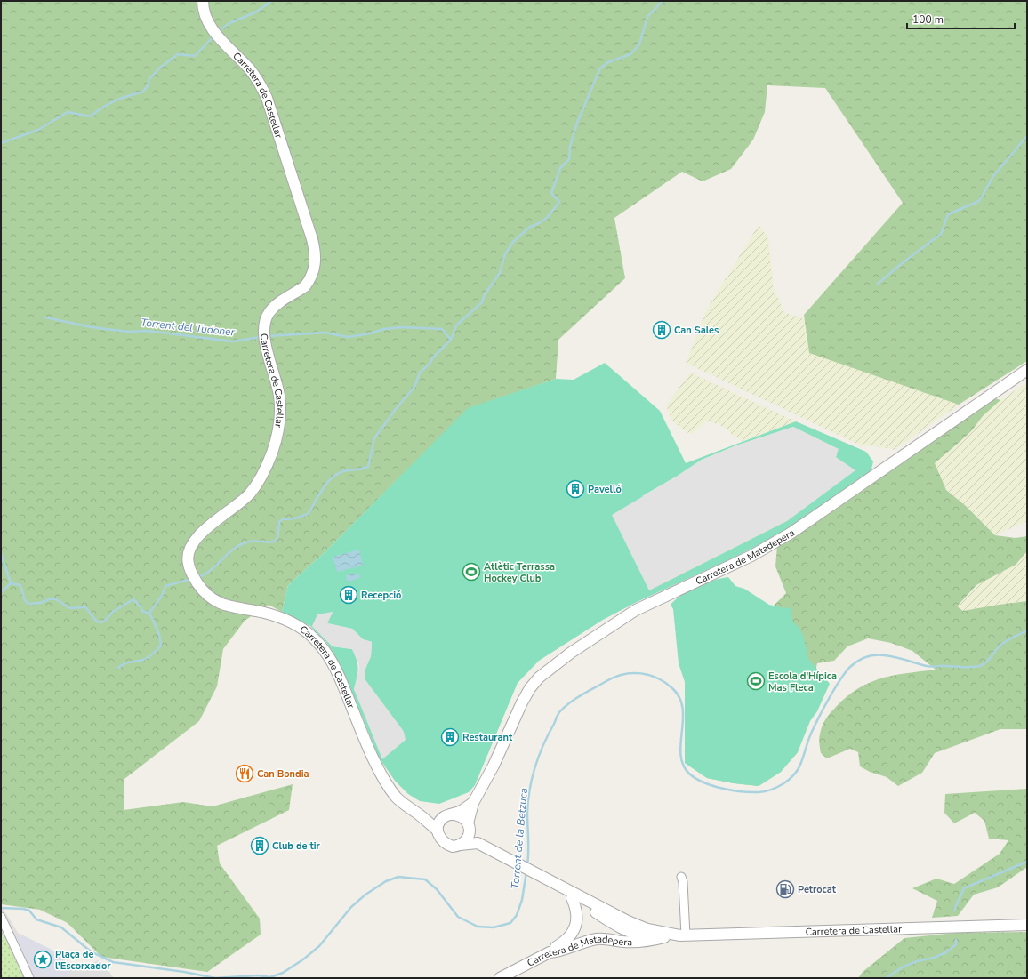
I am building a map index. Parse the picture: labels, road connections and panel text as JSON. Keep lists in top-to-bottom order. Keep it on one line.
{"streets":{"street":["Carretera de Castellar","Carretera de Matadepera"]},"crossings":[["Carretera de Castellar","Carretera de Matadepera"]],"water":["Torrent del Tudoner","Torrent de la Betzuca"],"places":{"building":["Can Sales","Pavelló","Recepció","Restaurant","Club de tir"],"sports":["Atlètic Terrassa Hockey Club","Escola d'Hípica Mas Fleca"],"restaurant":["Can Bondia"],"fuel station":["Petrocat"],"place":["Plaça de l'Escorxador"]},"scale_bar":"100 m"}
